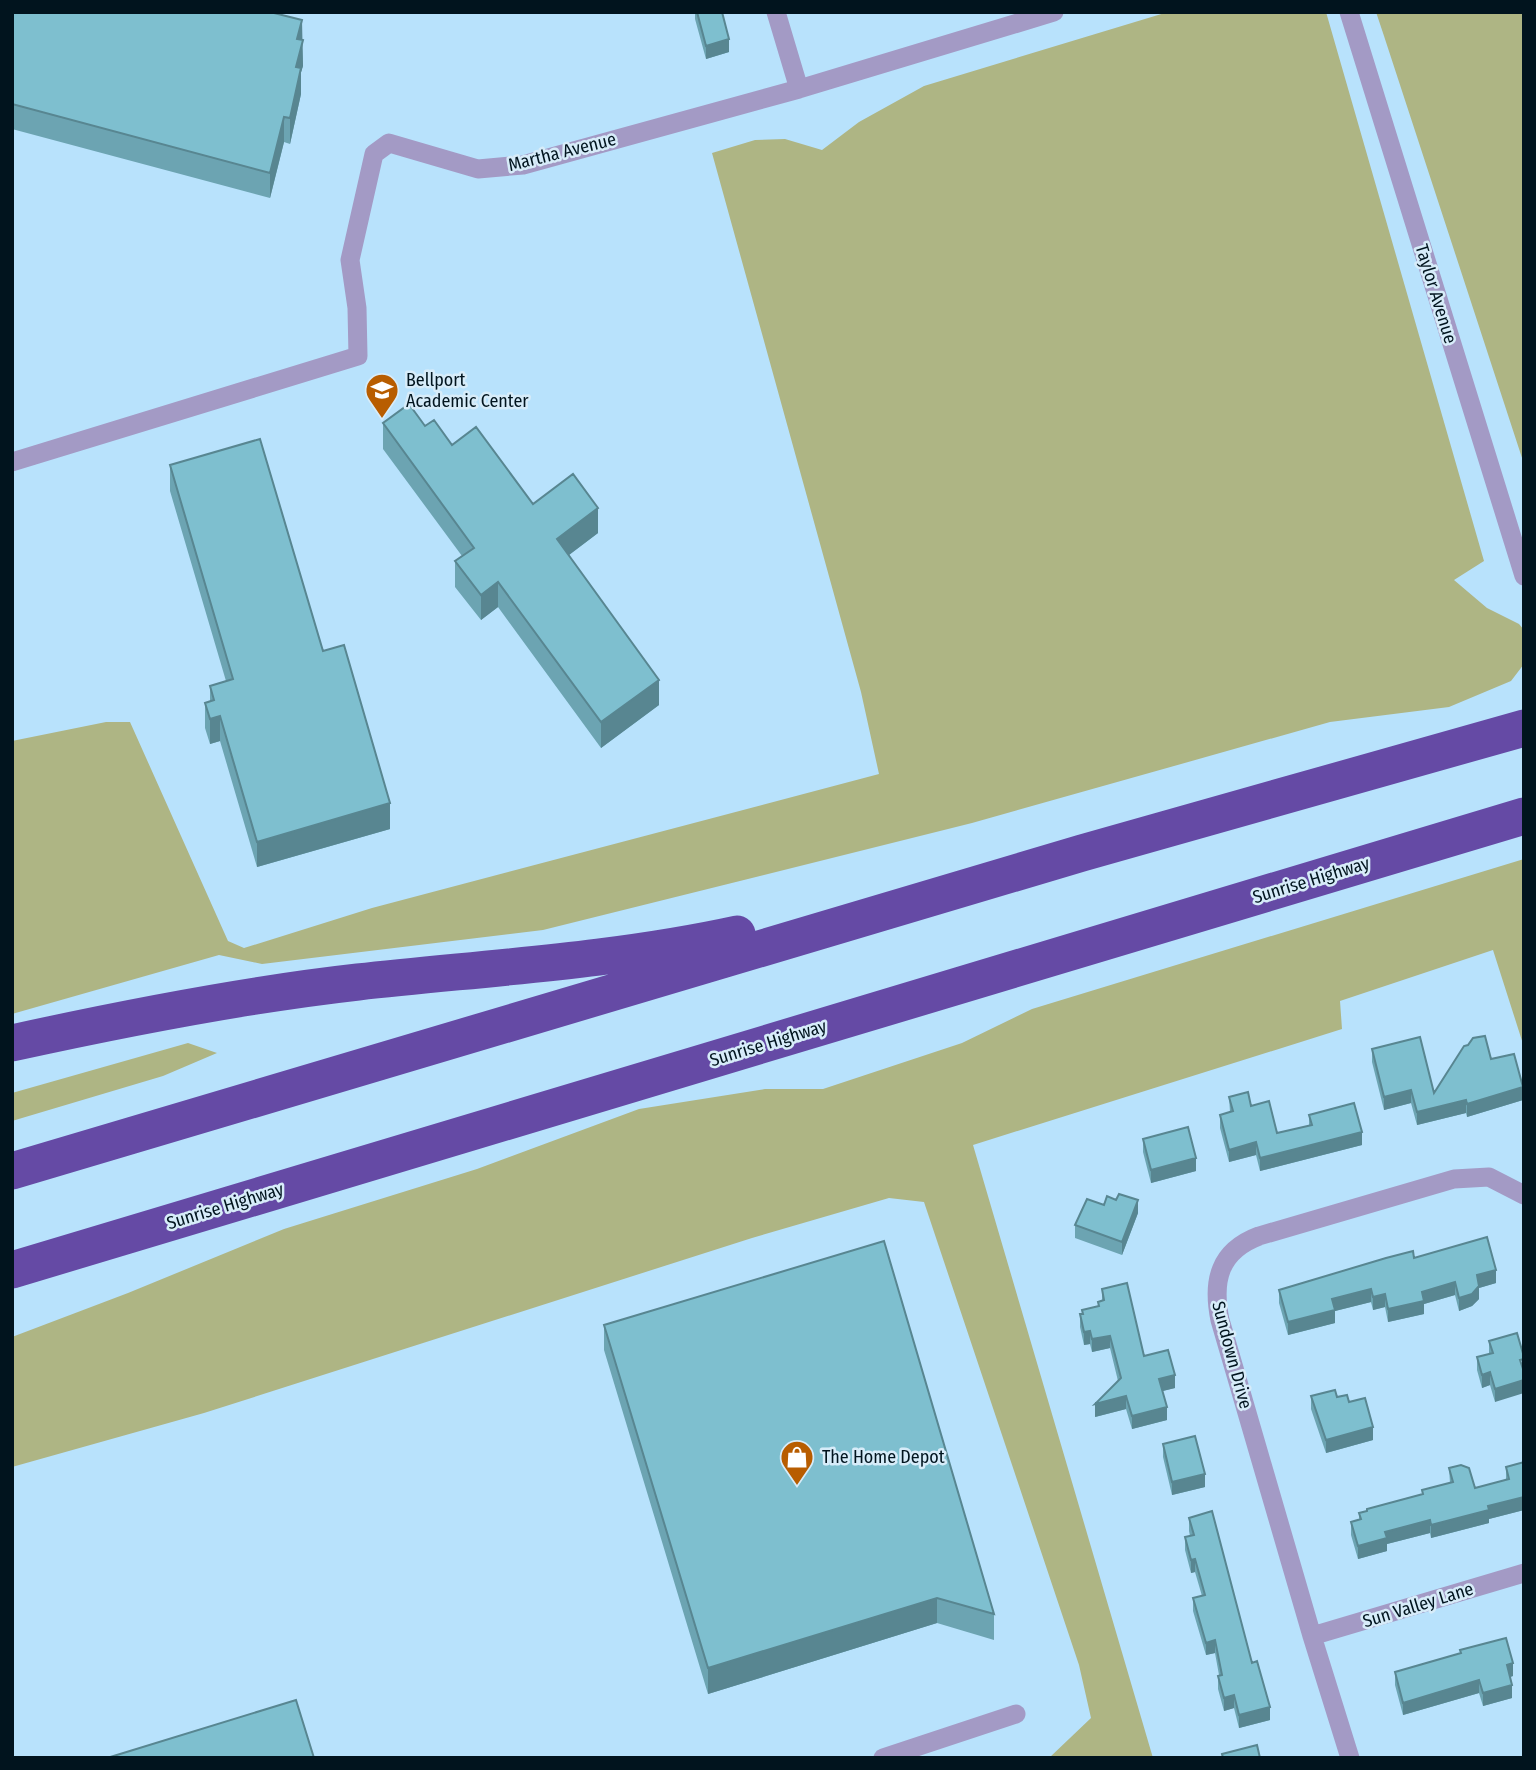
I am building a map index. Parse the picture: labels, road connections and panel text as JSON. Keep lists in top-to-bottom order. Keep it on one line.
{"streets":{"highway":["Sunrise Highway"],"street":["Martha Avenue","Taylor Avenue","Sundown Drive","Sun Valley Lane"]},"crossings":[["Sundown Drive","Sun Valley Lane"]],"places":{"school or university":["Bellport Academic Center"],"shop":["The Home Depot"]}}
